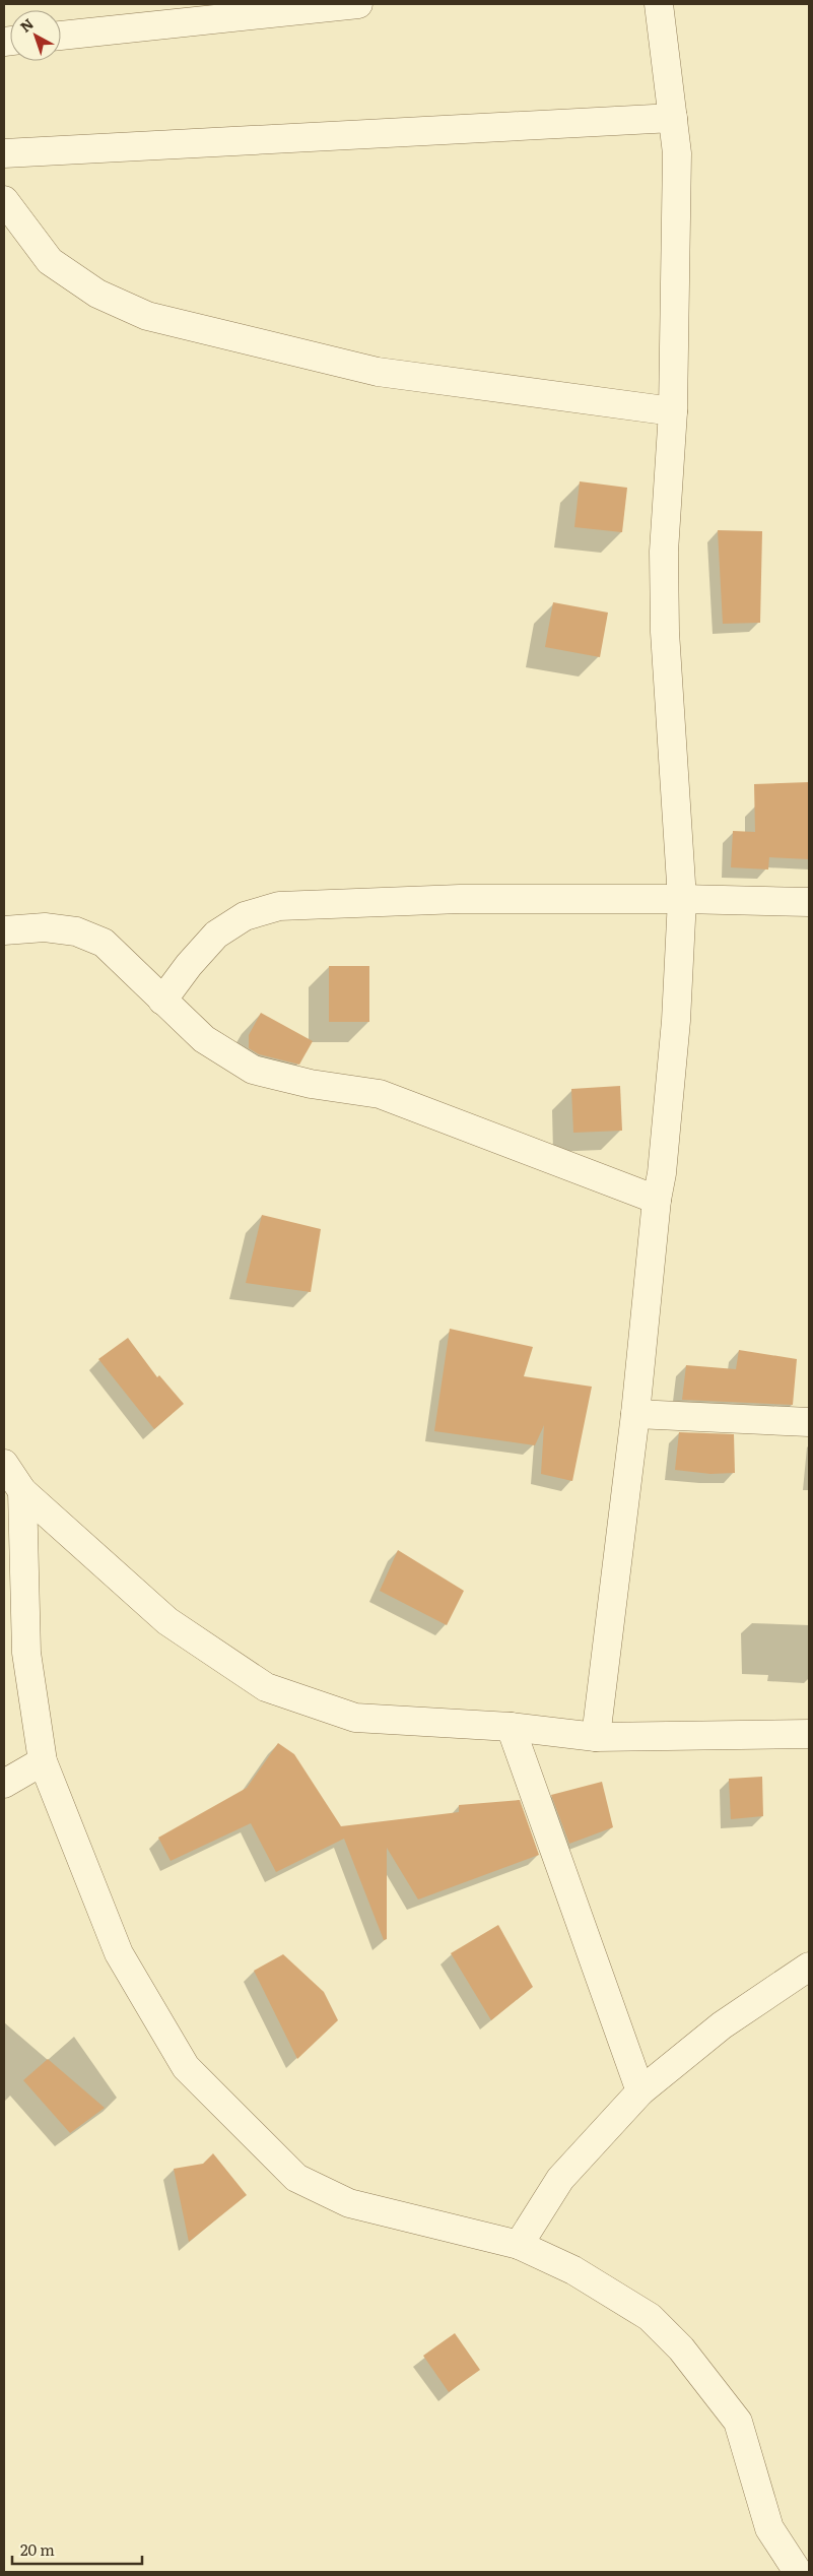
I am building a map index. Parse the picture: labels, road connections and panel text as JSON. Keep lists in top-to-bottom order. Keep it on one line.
{"scale_bar":"20 m","north":"top left"}
